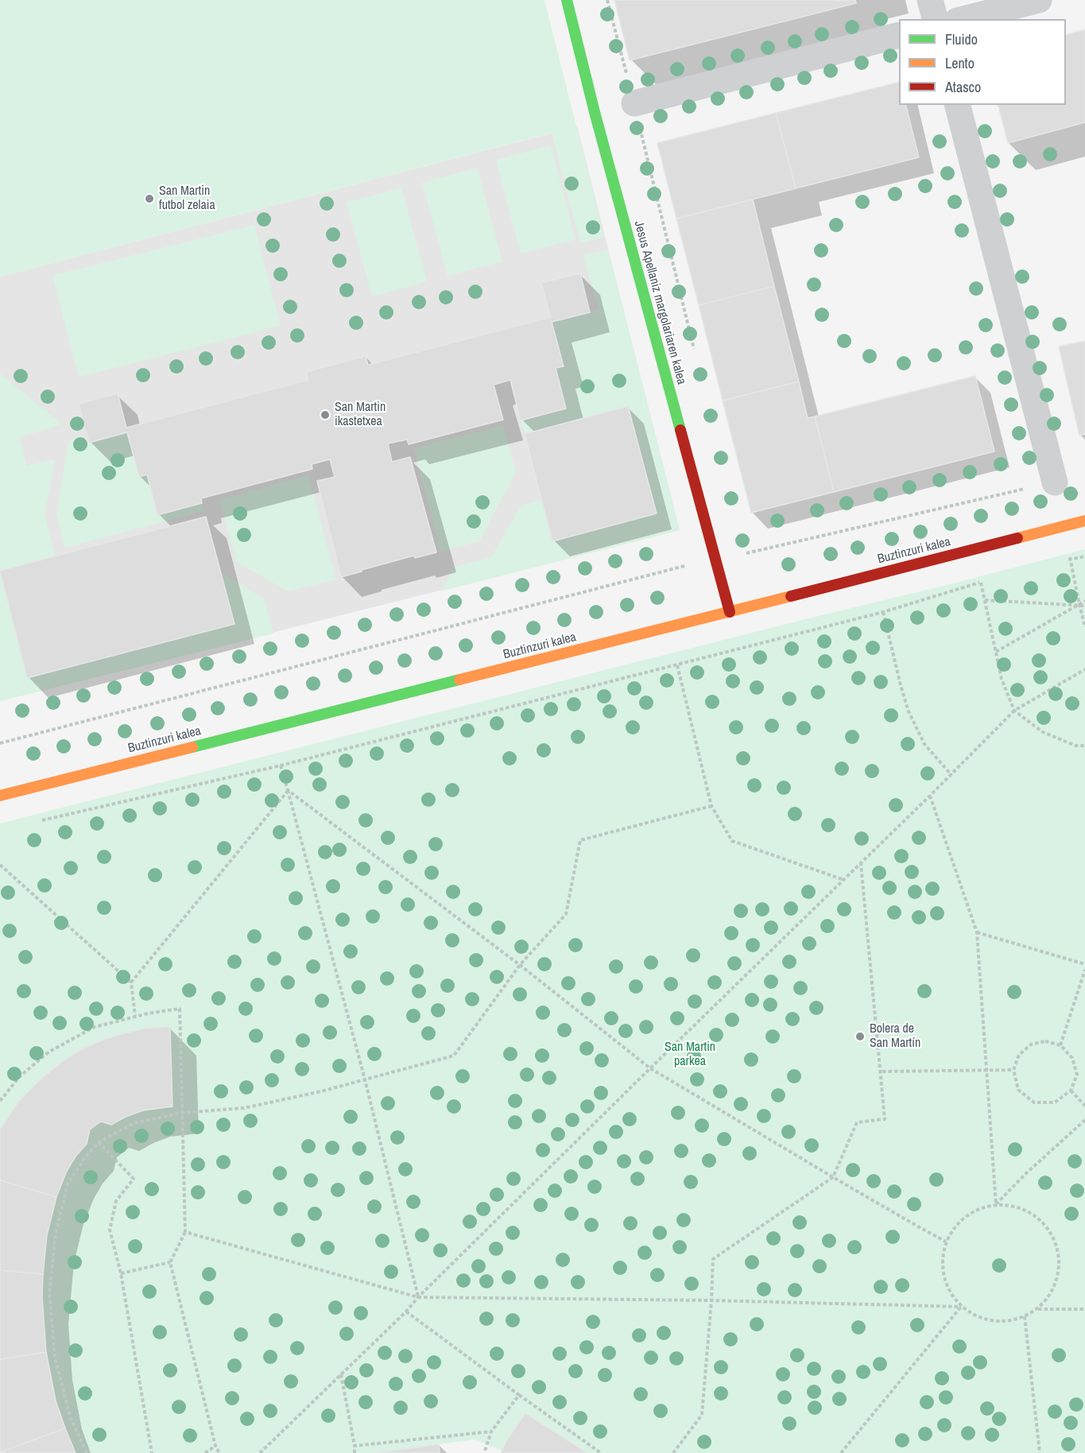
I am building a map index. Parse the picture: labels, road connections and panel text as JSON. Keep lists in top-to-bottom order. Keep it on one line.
{"streets":{"street":["Jesus Apellaniz margolariaren kalea","Buztinzuri kalea"]},"crossings":[["Jesus Apellaniz margolariaren kalea","Buztinzuri kalea"]],"parks":["San Martin parkea"],"places":["San Martin futbol zelaia","San Martin ikastetxea","Bolera de San Martín"],"legend":["Fluido","Lento","Atasco"]}
